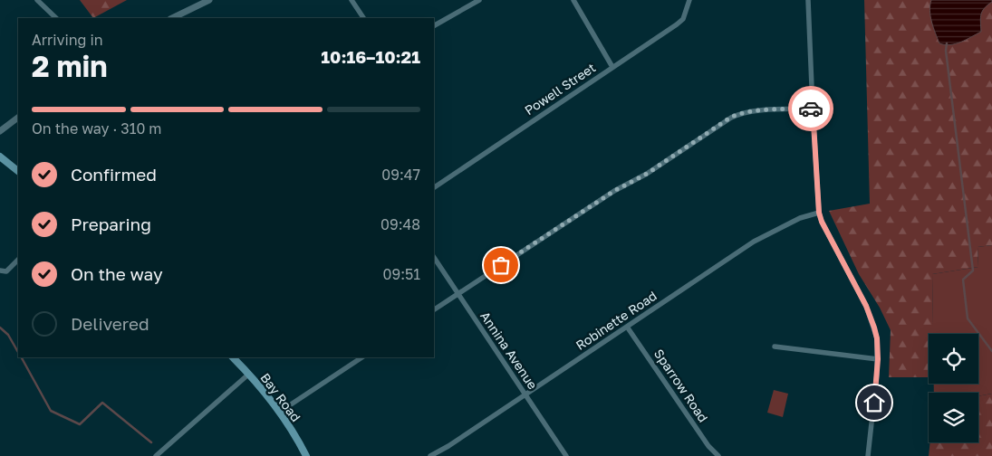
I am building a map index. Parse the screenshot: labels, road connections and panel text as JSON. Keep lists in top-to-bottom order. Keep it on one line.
{"streets":{"main road":["Bay Road"],"street":["Powell Street","Robinette Road","Annina Avenue","Sparrow Road"]},"crossings":[["Robinette Road","Annina Avenue"],["Robinette Road","Sparrow Road"]],"page":{"heading":["2 min","Arriving in","10:16–10:21"],"bar":"On the way · 310 m","list":[["Confirmed","09:47"],["Preparing","09:48"],["On the way","09:51"],"Delivered"]}}
